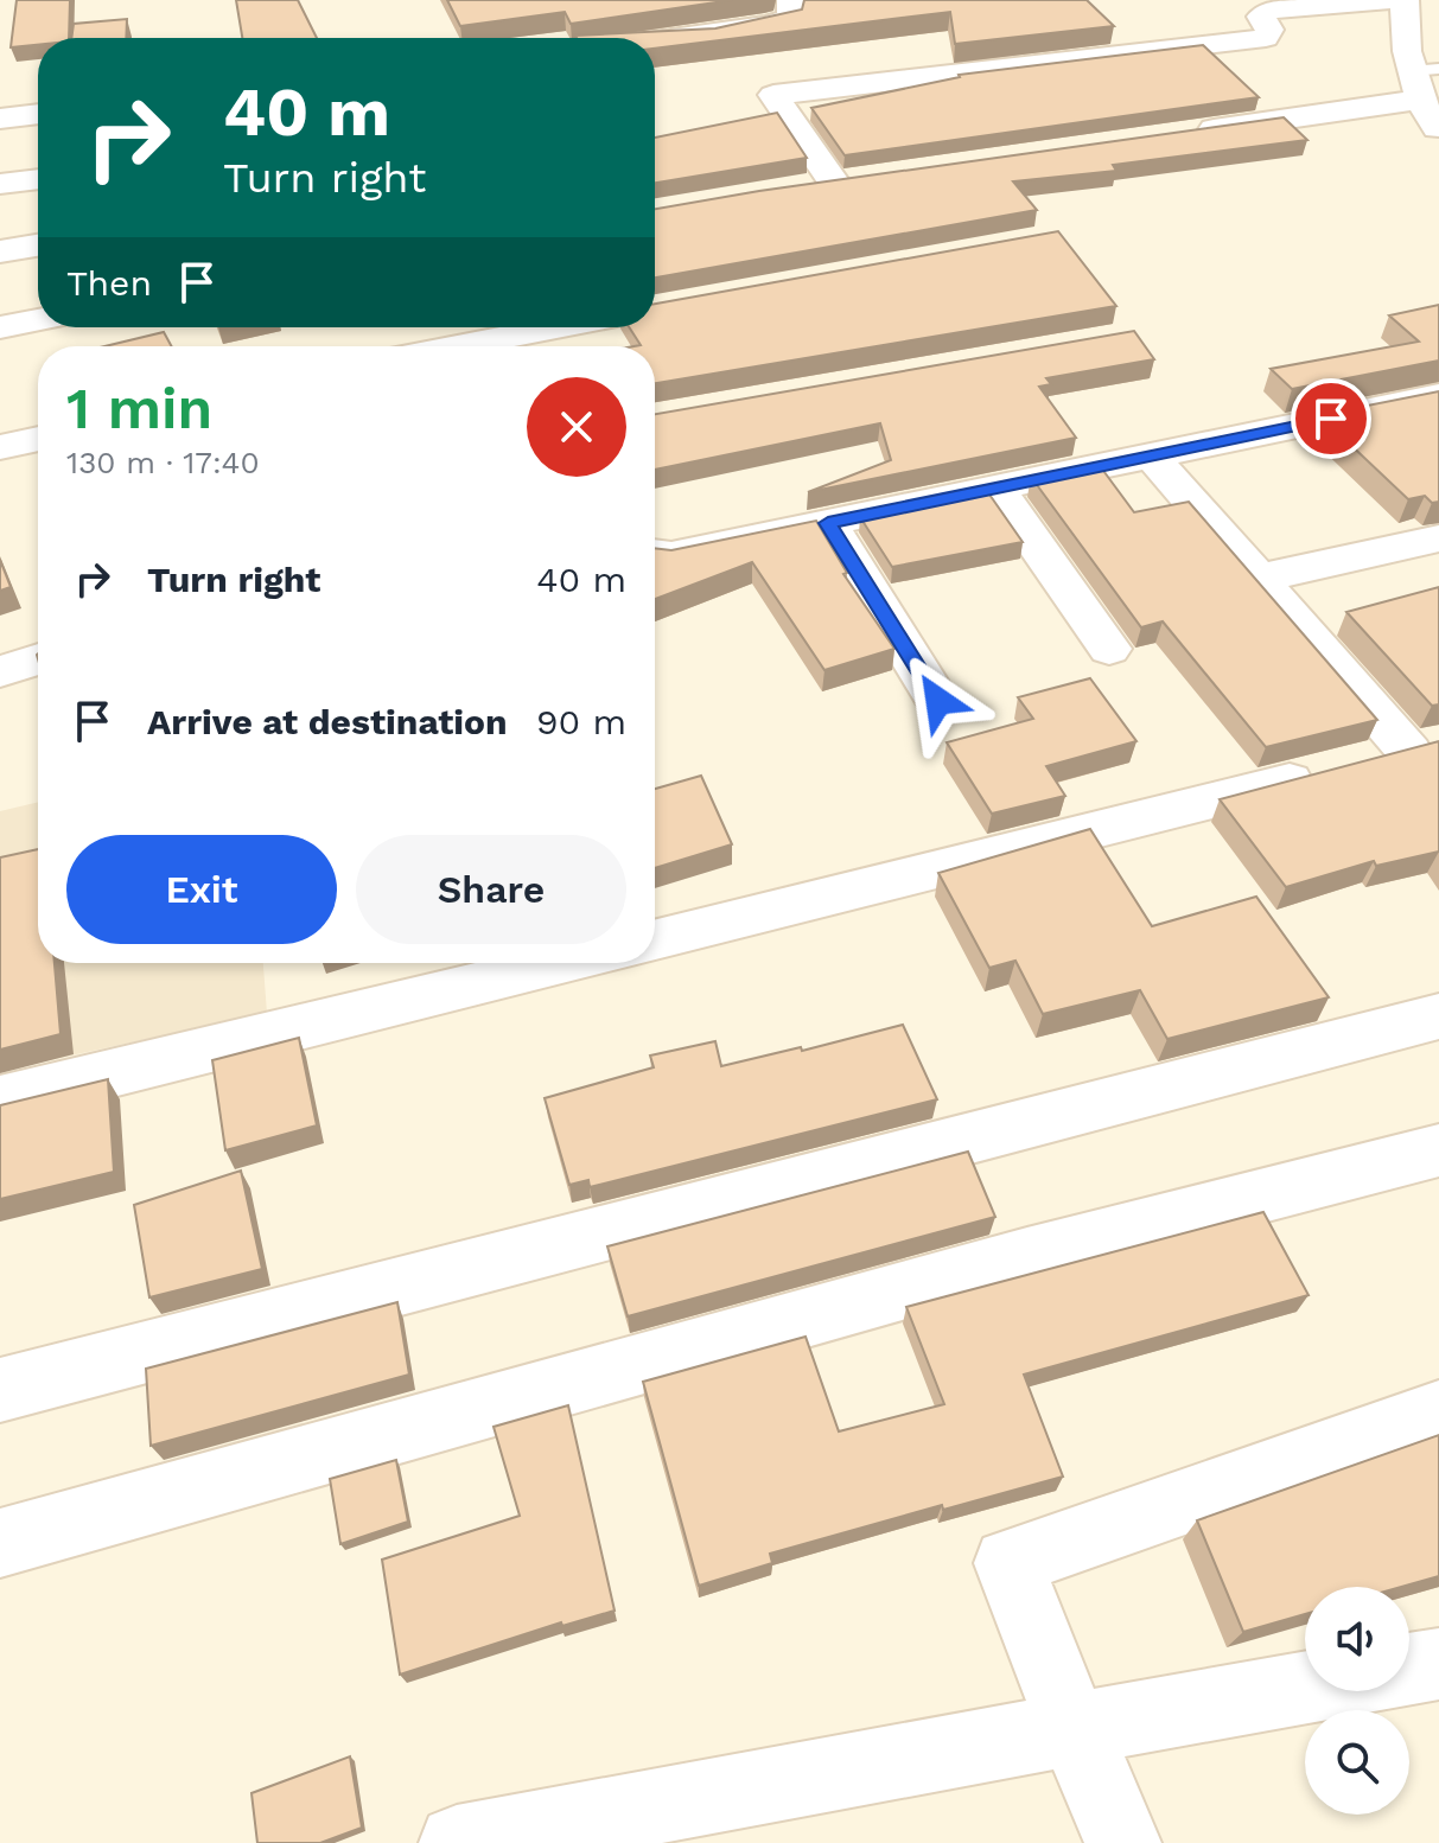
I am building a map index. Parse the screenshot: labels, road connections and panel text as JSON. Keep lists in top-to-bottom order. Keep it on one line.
{"page":{"turn":["40 m","Turn right"],"then":"Then","heading":["1 min","130 m · 17:40"],"list":[{"name":"Turn right","value":"40 m"},{"name":"Arrive at destination","value":"90 m"}],"buttons":["Exit","Share"]}}
